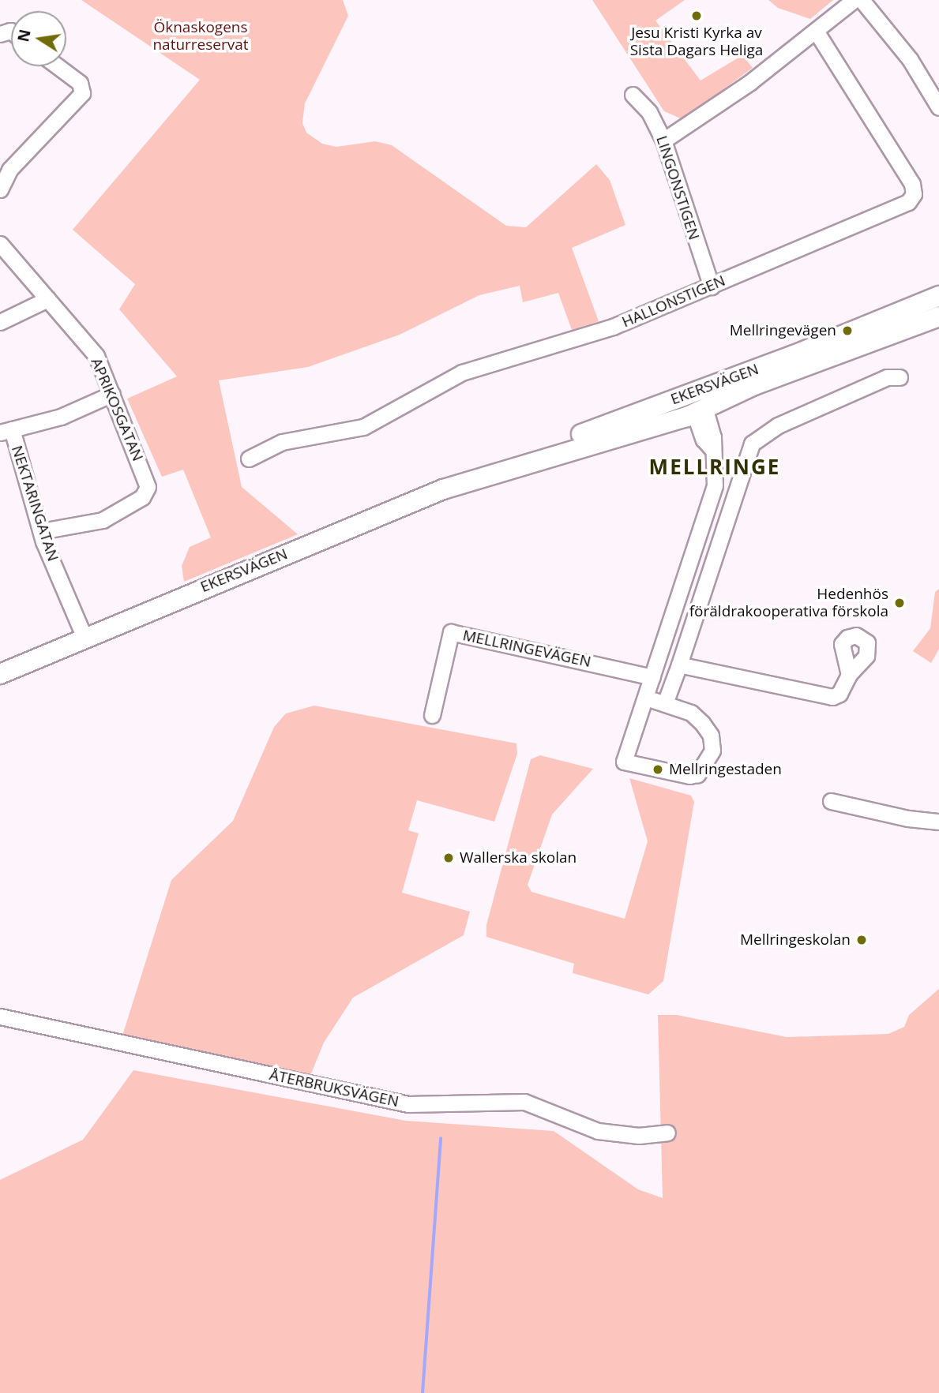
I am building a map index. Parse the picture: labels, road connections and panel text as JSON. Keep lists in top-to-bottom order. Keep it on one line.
{"streets":{"main road":["EKERSVÄGEN"],"street":["LINGONSTIGEN","HALLONSTIGEN","APRIKOSGATAN","NEKTARINGATAN","MELLRINGEVÄGEN","ÅTERBRUKSVÄGEN"]},"crossings":[["LINGONSTIGEN","HALLONSTIGEN"],["EKERSVÄGEN","NEKTARINGATAN"],["APRIKOSGATAN","NEKTARINGATAN"]],"districts":["MELLRINGE"],"parks":["Öknaskogens naturreservat"],"places":["Jesu Kristi Kyrka av Sista Dagars Heliga","Mellringevägen","Hedenhös föräldrakooperativa förskola","Mellringestaden","Wallerska skolan","Mellringeskolan"],"north":"left"}
